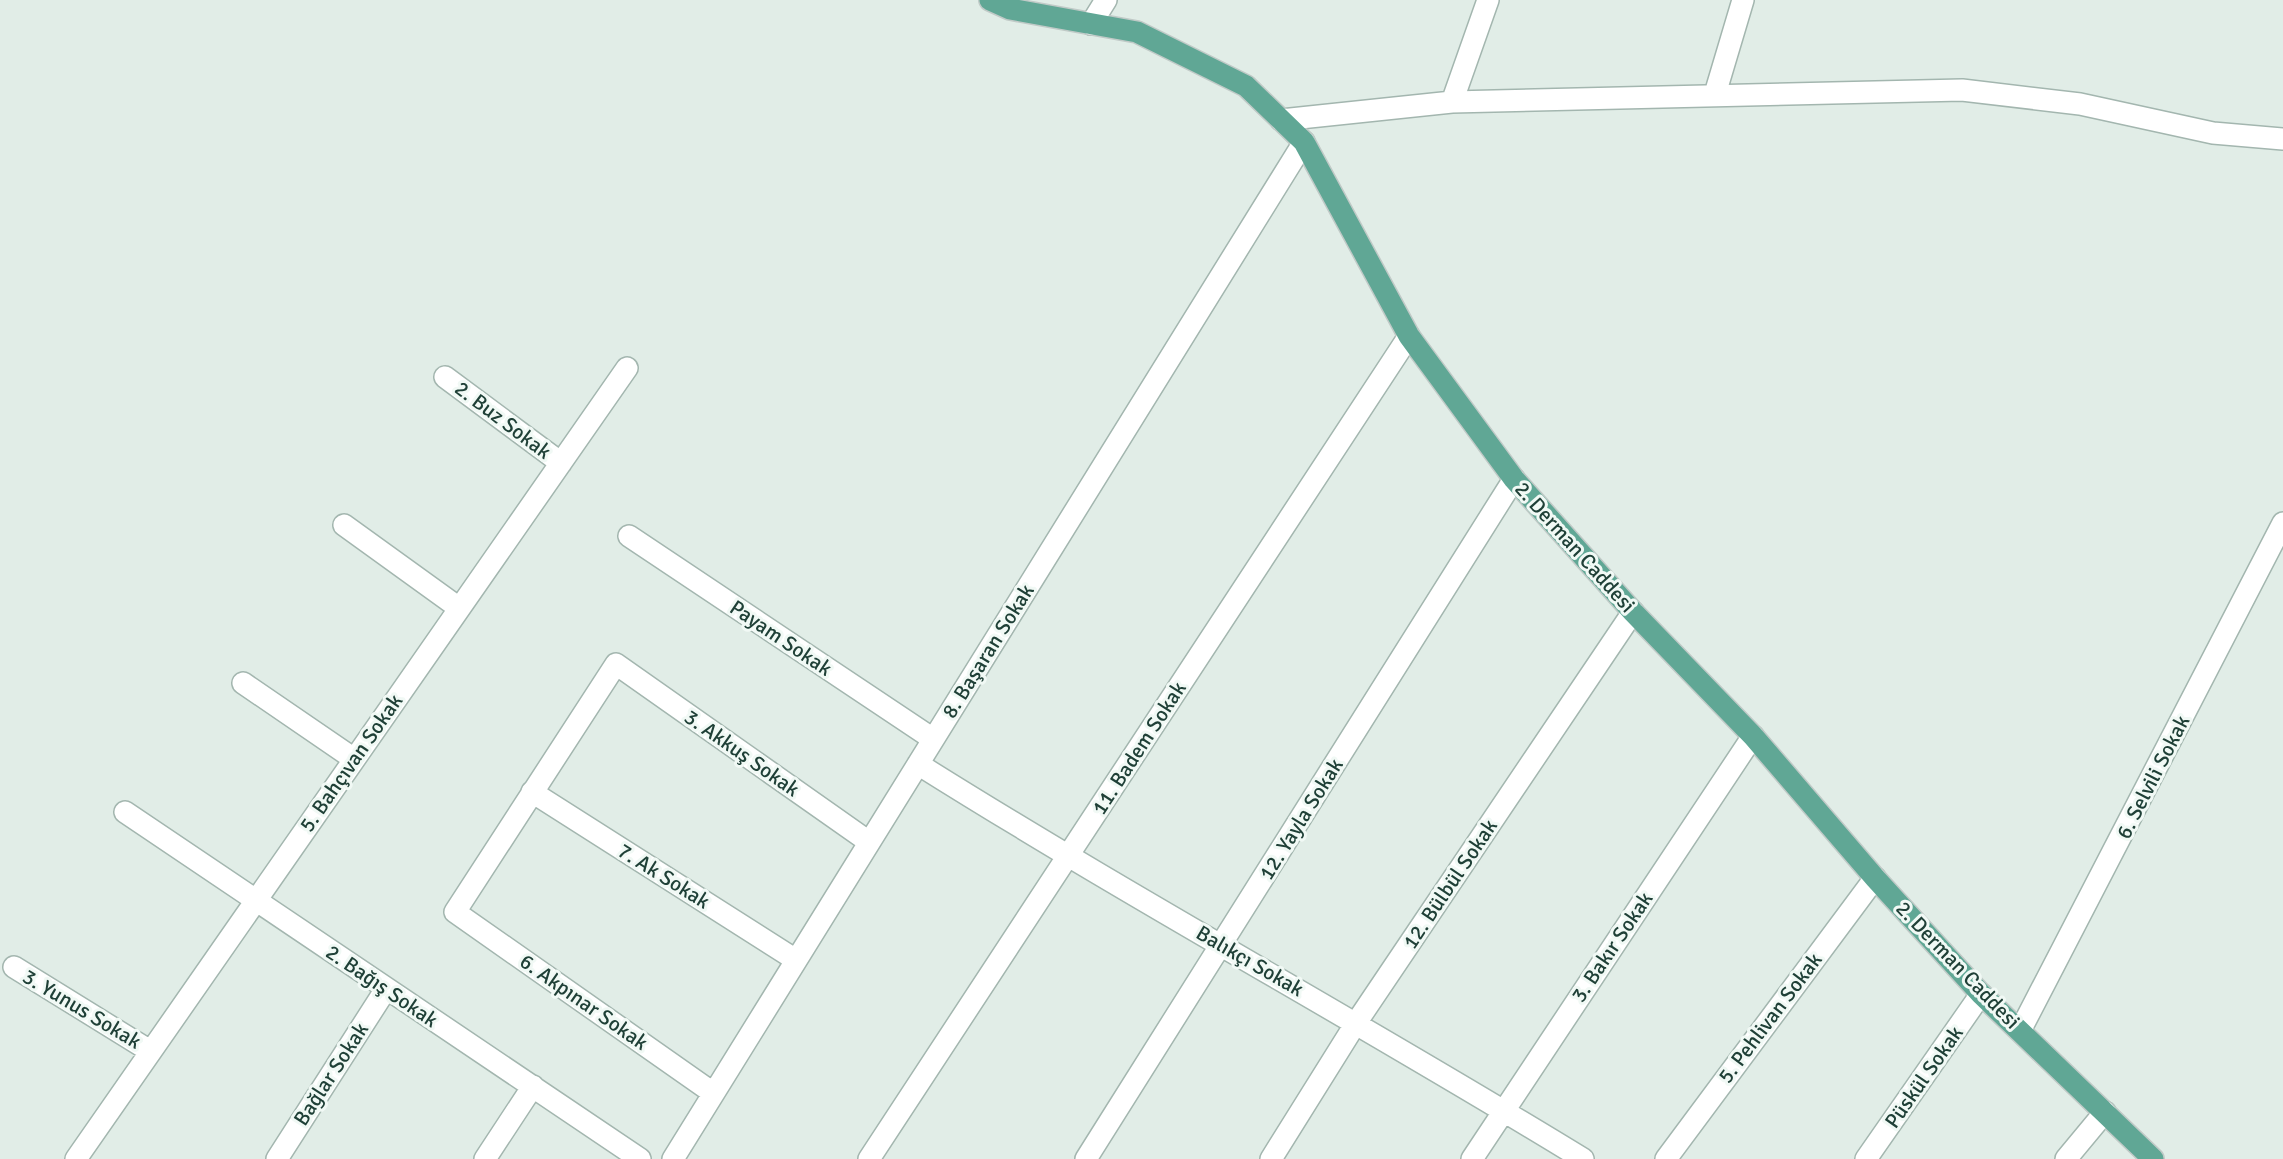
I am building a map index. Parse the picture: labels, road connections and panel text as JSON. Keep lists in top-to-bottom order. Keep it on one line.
{"streets":{"main road":["2. Derman Caddesi"],"street":["2. Buz Sokak","Payam Sokak","8. Başaran Sokak","11. Badem Sokak","3. Akkuş Sokak","5. Bahçıvan Sokak","6. Selvili Sokak","12. Yayla Sokak","7. Ak Sokak","12. Bülbül Sokak","3. Bakır Sokak","Balıkçı Sokak","2. Bağış Sokak","6. Akpınar Sokak","3. Yunus Sokak","5. Pehlivan Sokak","Bağlar Sokak","Püskül Sokak"]},"crossings":[["2. Buz Sokak","5. Bahçıvan Sokak"],["2. Derman Caddesi","8. Başaran Sokak"],["2. Derman Caddesi","11. Badem Sokak"],["2. Derman Caddesi","6. Selvili Sokak"],["2. Derman Caddesi","12. Yayla Sokak"],["2. Derman Caddesi","12. Bülbül Sokak"],["2. Derman Caddesi","3. Bakır Sokak"],["2. Derman Caddesi","5. Pehlivan Sokak"],["2. Derman Caddesi","Püskül Sokak"],["Payam Sokak","8. Başaran Sokak"],["8. Başaran Sokak","3. Akkuş Sokak"],["8. Başaran Sokak","7. Ak Sokak"],["8. Başaran Sokak","Balıkçı Sokak"],["8. Başaran Sokak","6. Akpınar Sokak"],["11. Badem Sokak","Balıkçı Sokak"],["3. Akkuş Sokak","7. Ak Sokak"],["3. Akkuş Sokak","6. Akpınar Sokak"],["5. Bahçıvan Sokak","2. Bağış Sokak"],["5. Bahçıvan Sokak","3. Yunus Sokak"],["12. Yayla Sokak","Balıkçı Sokak"],["7. Ak Sokak","6. Akpınar Sokak"],["12. Bülbül Sokak","Balıkçı Sokak"],["3. Bakır Sokak","Balıkçı Sokak"],["2. Bağış Sokak","Bağlar Sokak"]]}
